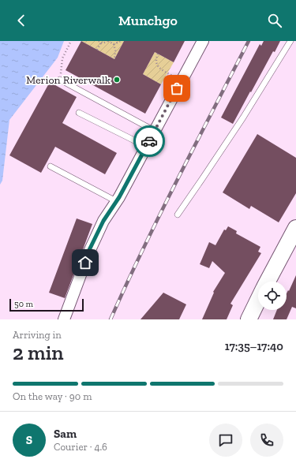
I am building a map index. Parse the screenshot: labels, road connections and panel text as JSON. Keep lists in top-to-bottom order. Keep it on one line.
{"places":["Merion Riverwalk"],"scale_bar":"50 m","page":{"header":"Munchgo","scale":"50 m","heading":["2 min","Arriving in","17:35–17:40"],"panel":["Sam","Courier · 4.6"],"bar":"On the way · 90 m","round":"S"}}
